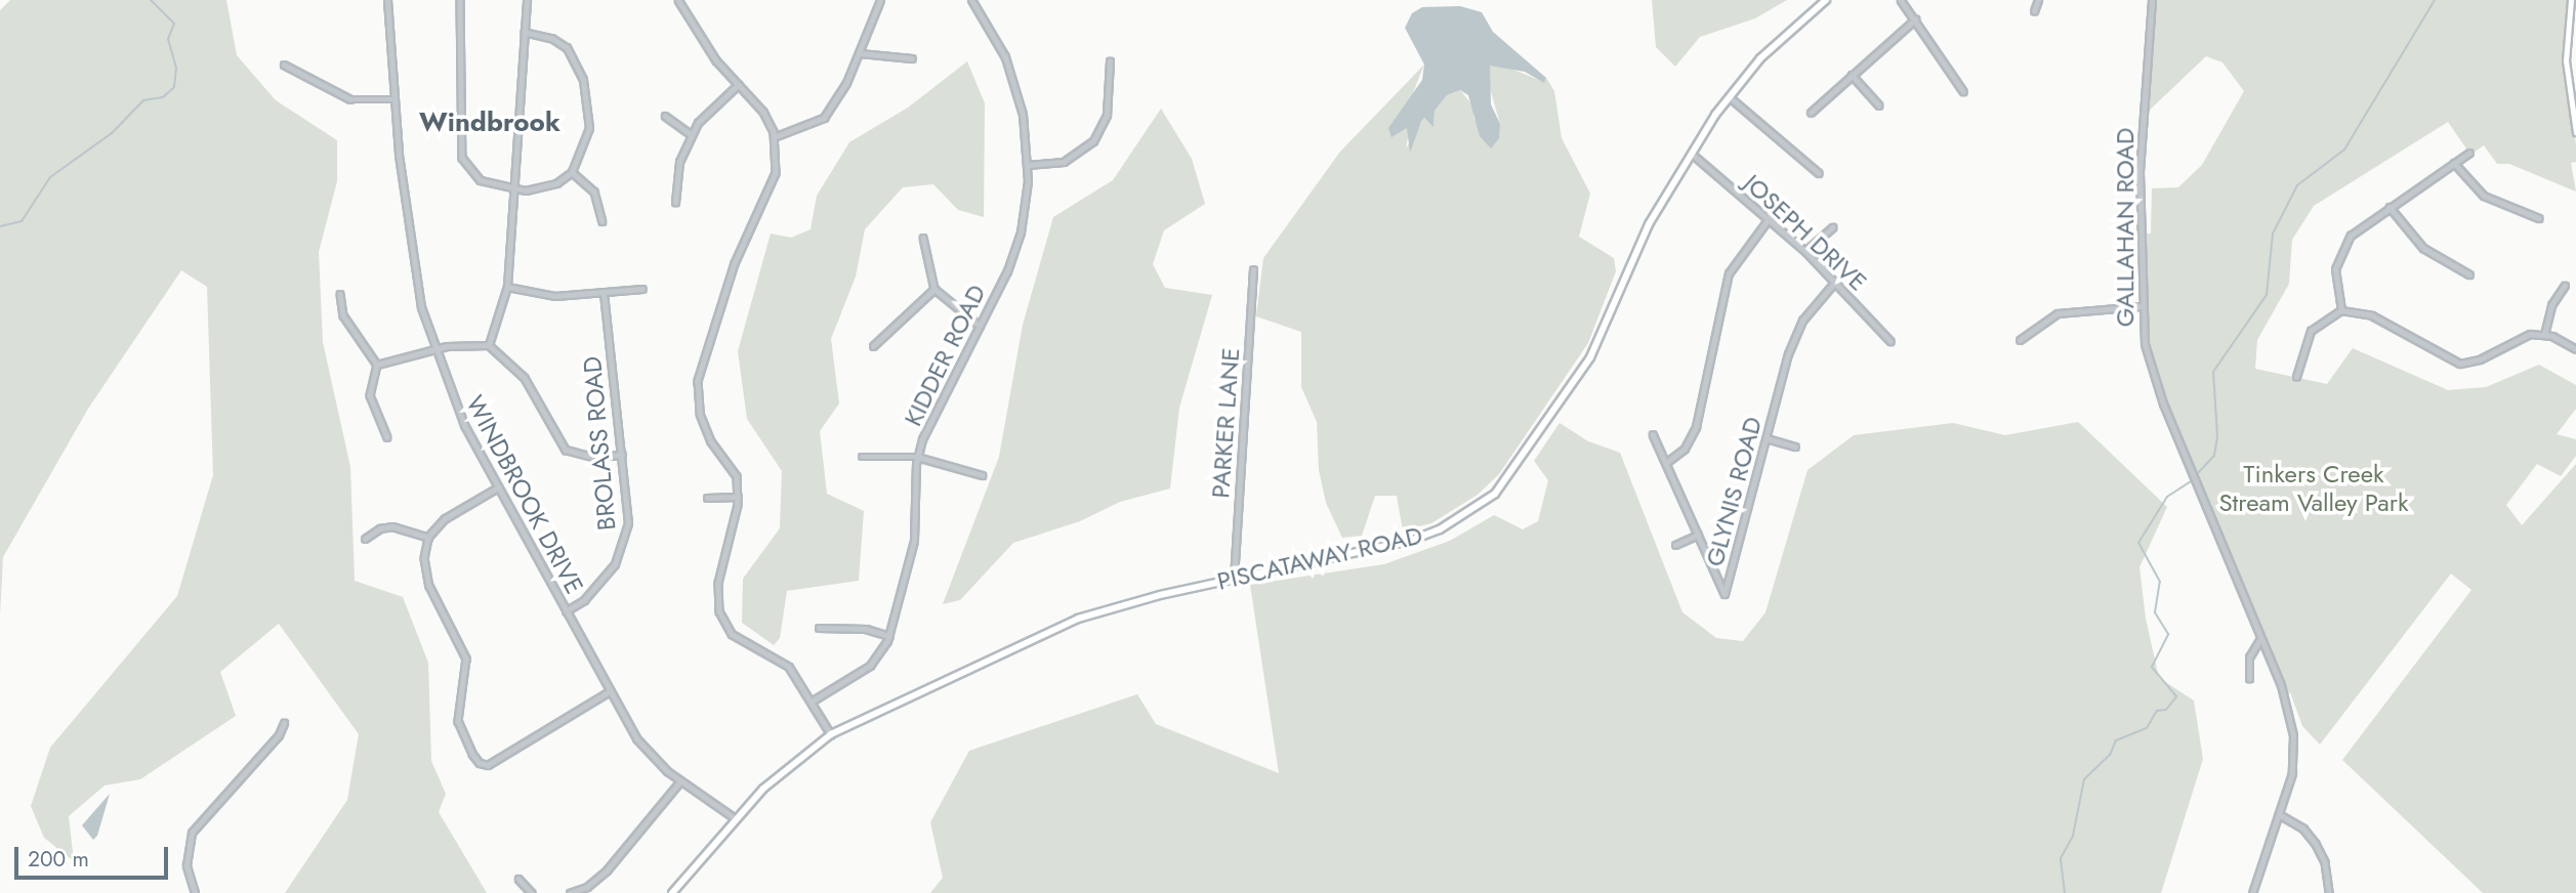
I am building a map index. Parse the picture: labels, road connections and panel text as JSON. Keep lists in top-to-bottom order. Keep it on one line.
{"streets":{"main road":["PISCATAWAY ROAD"],"street":["GALLAHAN ROAD","JOSEPH DRIVE","KIDDER ROAD","PARKER LANE","BROLASS ROAD","GLYNIS ROAD","WINDBROOK DRIVE"]},"crossings":[["JOSEPH DRIVE","GLYNIS ROAD"],["JOSEPH DRIVE","PISCATAWAY ROAD"],["PARKER LANE","PISCATAWAY ROAD"],["BROLASS ROAD","WINDBROOK DRIVE"],["WINDBROOK DRIVE","PISCATAWAY ROAD"]],"districts":["Windbrook"],"parks":["Tinkers Creek Stream Valley Park"],"scale_bar":"200 m"}
